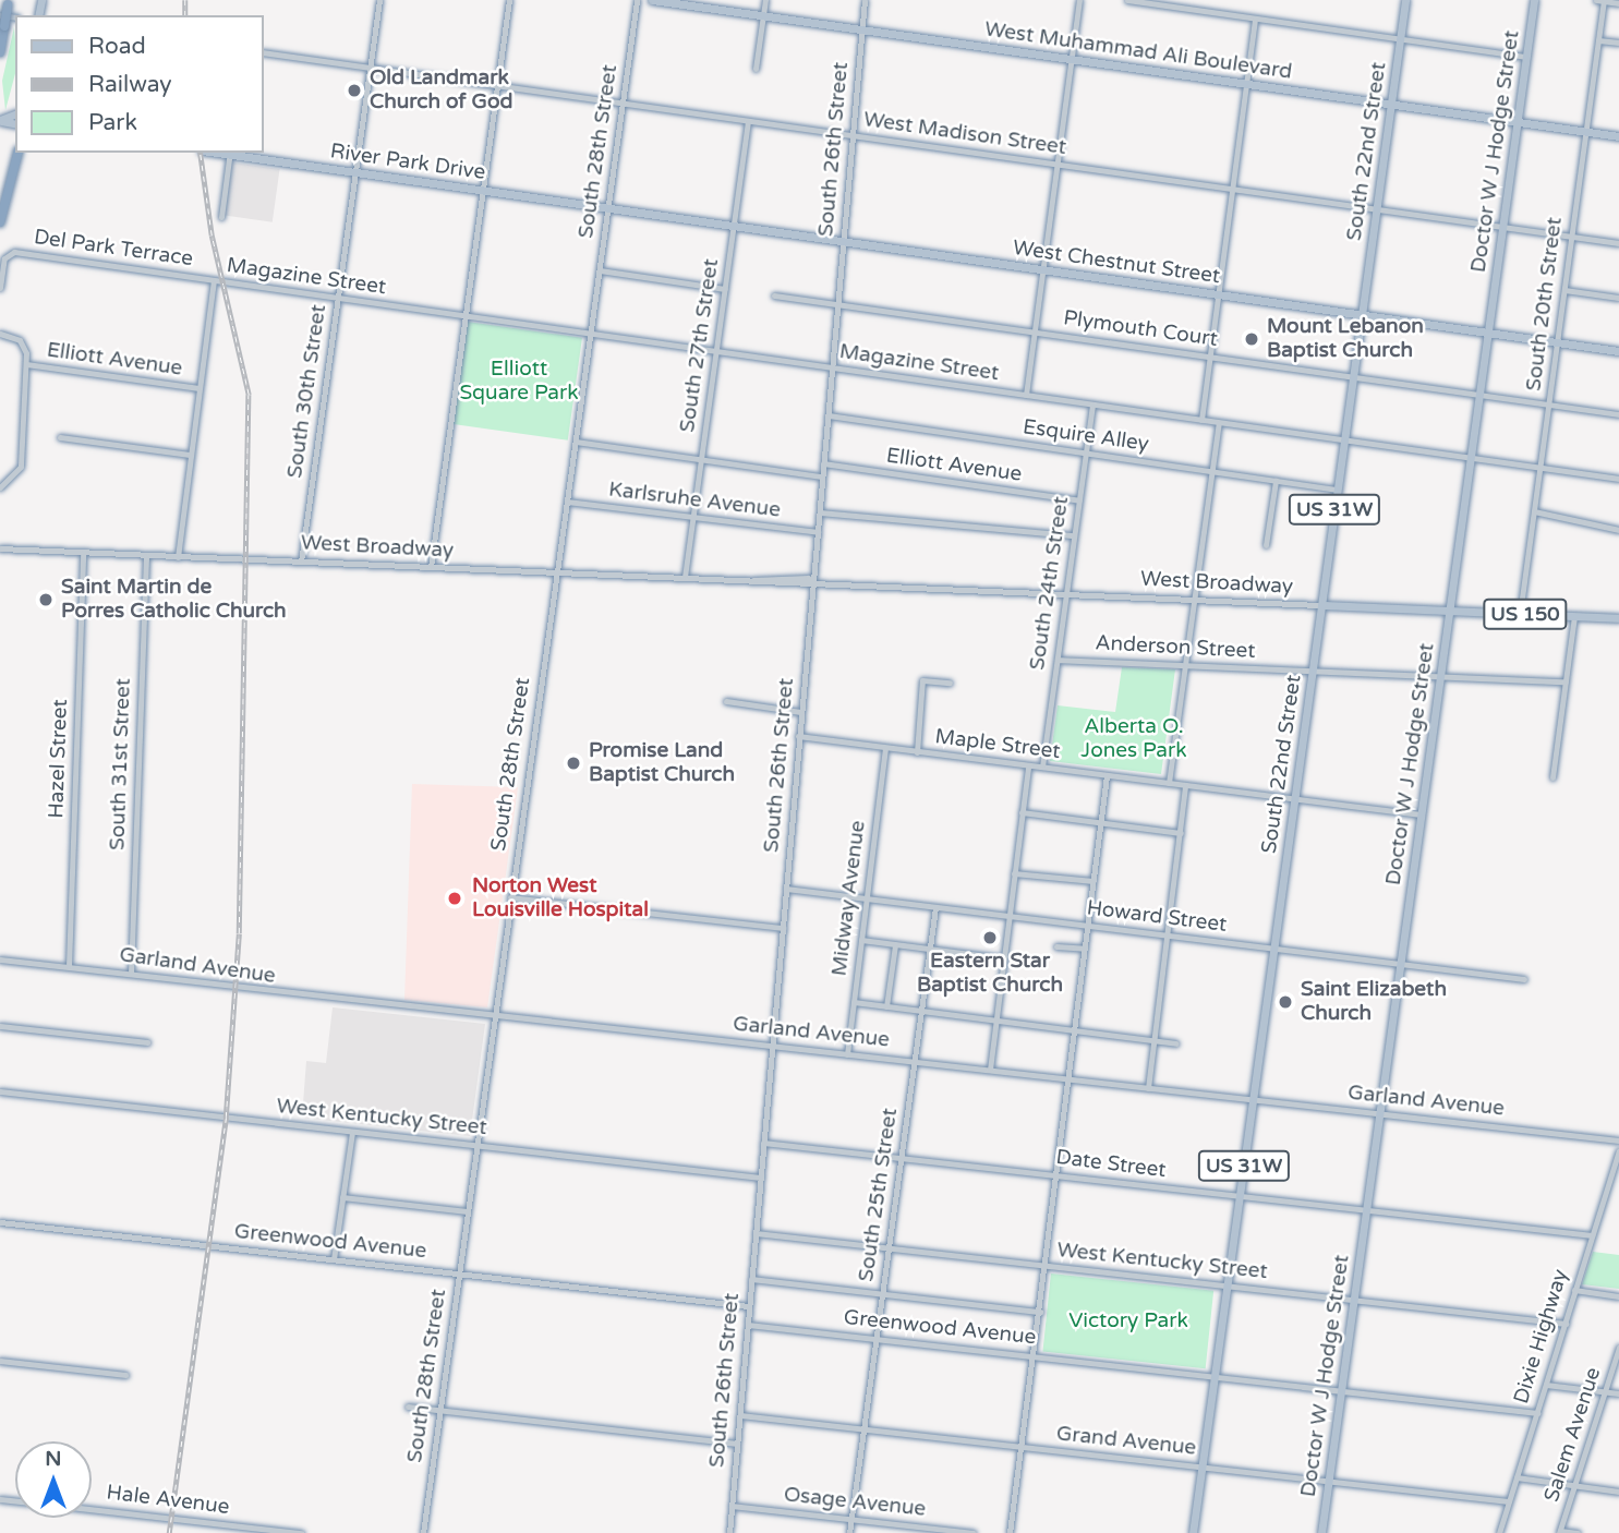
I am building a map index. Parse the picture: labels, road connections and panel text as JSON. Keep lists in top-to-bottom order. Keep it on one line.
{"streets":{"main road":["West Muhammad Ali Boulevard","South 22nd Street","Doctor W J Hodge Street","River Park Drive","West Chestnut Street","US 31W","West Broadway","US 150"],"street":["West Madison Street","South 26th Street","South 28th Street","Del Park Terrace","Magazine Street","South 20th Street","Plymouth Court","South 27th Street","Elliott Avenue","South 30th Street","Esquire Alley","Karlsruhe Avenue","South 24th Street","Anderson Street","Maple Street","Hazel Street","South 31st Street","Midway Avenue","Howard Street","Garland Avenue","West Kentucky Street","Date Street","South 25th Street","Greenwood Avenue","Dixie Highway","Salem Avenue","Grand Avenue","Hale Avenue","Osage Avenue"]},"crossings":[["West Muhammad Ali Boulevard","South 26th Street"],["West Muhammad Ali Boulevard","South 22nd Street"],["West Muhammad Ali Boulevard","Doctor W J Hodge Street"],["West Muhammad Ali Boulevard","South 20th Street"],["West Madison Street","South 26th Street"],["West Madison Street","South 28th Street"],["West Madison Street","South 22nd Street"],["West Madison Street","Doctor W J Hodge Street"],["West Madison Street","South 20th Street"],["West Madison Street","South 27th Street"],["West Madison Street","South 30th Street"],["South 26th Street","West Chestnut Street"],["South 26th Street","Magazine Street"],["South 26th Street","Plymouth Court"],["South 26th Street","Elliott Avenue"],["South 26th Street","Esquire Alley"],["South 26th Street","Karlsruhe Avenue"],["South 26th Street","West Broadway"],["South 26th Street","Maple Street"],["South 26th Street","Howard Street"],["South 26th Street","Garland Avenue"],["South 26th Street","West Kentucky Street"],["South 26th Street","Date Street"],["South 26th Street","Greenwood Avenue"],["South 26th Street","Grand Avenue"],["South 26th Street","Osage Avenue"],["South 28th Street","River Park Drive"],["South 28th Street","West Chestnut Street"],["South 28th Street","Magazine Street"],["South 28th Street","Karlsruhe Avenue"],["South 28th Street","West Broadway"],["South 28th Street","Garland Avenue"],["South 28th Street","West Kentucky Street"],["South 28th Street","Greenwood Avenue"],["South 22nd Street","West Chestnut Street"],["South 22nd Street","Magazine Street"],["South 22nd Street","Plymouth Court"],["South 22nd Street","Esquire Alley"],["South 22nd Street","West Broadway"],["South 22nd Street","Anderson Street"],["South 22nd Street","Maple Street"],["South 22nd Street","Howard Street"],["South 22nd Street","Garland Avenue"],["South 22nd Street","West Kentucky Street"],["South 22nd Street","Date Street"],["South 22nd Street","Greenwood Avenue"],["South 22nd Street","Grand Avenue"],["Doctor W J Hodge Street","West Chestnut Street"],["Doctor W J Hodge Street","Magazine Street"],["Doctor W J Hodge Street","Plymouth Court"],["Doctor W J Hodge Street","West Broadway"],["Doctor W J Hodge Street","Anderson Street"],["Doctor W J Hodge Street","Maple Street"],["Doctor W J Hodge Street","Howard Street"],["Doctor W J Hodge Street","Garland Avenue"],["Doctor W J Hodge Street","West Kentucky Street"],["Doctor W J Hodge Street","Date Street"],["Doctor W J Hodge Street","Greenwood Avenue"],["Doctor W J Hodge Street","Grand Avenue"],["River Park Drive","West Chestnut Street"],["River Park Drive","South 30th Street"],["Del Park Terrace","Magazine Street"],["West Chestnut Street","South 20th Street"],["West Chestnut Street","South 27th Street"],["Magazine Street","South 20th Street"],["Magazine Street","South 27th Street"],["Magazine Street","South 30th Street"],["Magazine Street","South 24th Street"],["South 20th Street","Plymouth Court"],["South 20th Street","West Broadway"],["South 27th Street","Karlsruhe Avenue"],["South 27th Street","West Broadway"],["Elliott Avenue","South 24th Street"],["South 30th Street","West Broadway"],["Esquire Alley","South 24th Street"],["West Broadway","South 24th Street"],["West Broadway","Hazel Street"],["West Broadway","South 31st Street"],["South 24th Street","Anderson Street"],["South 24th Street","Maple Street"],["Maple Street","Midway Avenue"],["Hazel Street","Garland Avenue"],["South 31st Street","Garland Avenue"],["Midway Avenue","Howard Street"],["Midway Avenue","Garland Avenue"],["Howard Street","South 25th Street"],["Garland Avenue","South 25th Street"],["West Kentucky Street","South 25th Street"],["West Kentucky Street","Dixie Highway"],["Date Street","South 25th Street"],["Date Street","Dixie Highway"],["South 25th Street","Greenwood Avenue"],["South 25th Street","Grand Avenue"],["South 25th Street","Osage Avenue"],["Greenwood Avenue","Dixie Highway"],["Dixie Highway","Grand Avenue"]],"parks":["Elliott Square Park","Alberta O. Jones Park","Victory Park"],"places":["Old Landmark Church of God","Mount Lebanon Baptist Church","Saint Martin de Porres Catholic Church","Promise Land Baptist Church","Norton West Louisville Hospital","Eastern Star Baptist Church","Saint Elizabeth Church"],"legend":["Road","Railway","Park"],"north":"top"}
